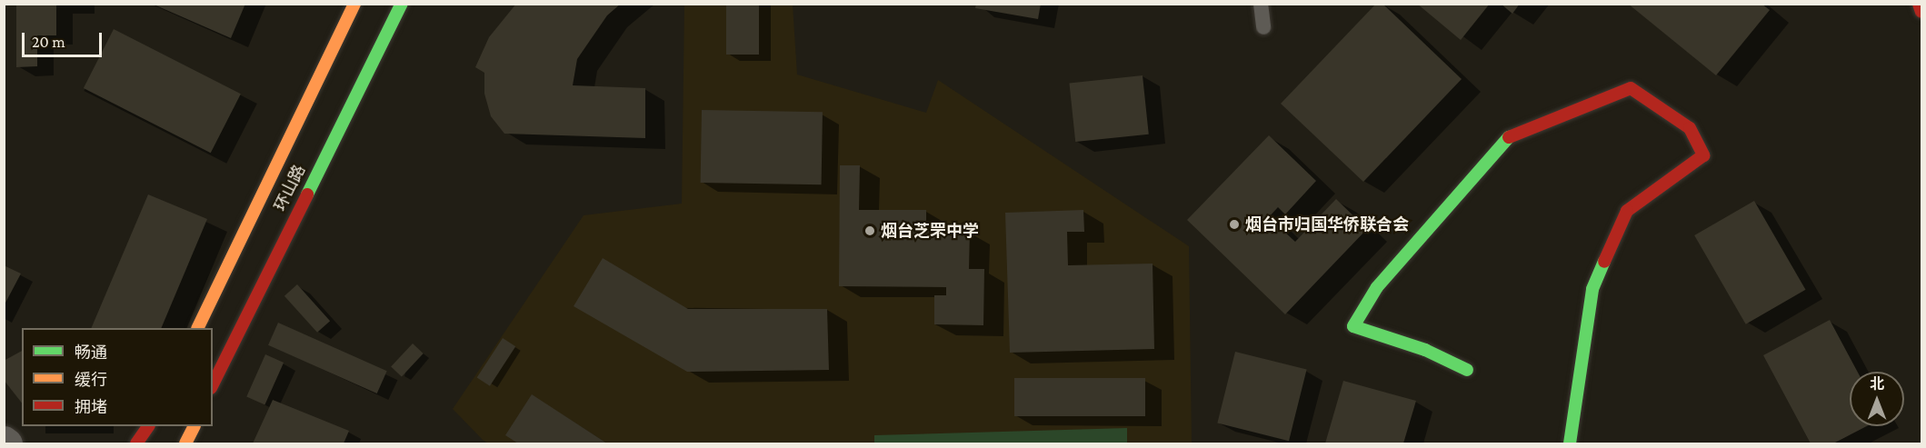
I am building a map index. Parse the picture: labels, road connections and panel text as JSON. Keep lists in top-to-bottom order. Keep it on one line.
{"streets":{"street":["环山路"]},"places":["烟台市归国华侨联合会","烟台芝罘中学"],"legend":["畅通","缓行","拥堵"],"scale_bar":"20 m","north":"top"}
